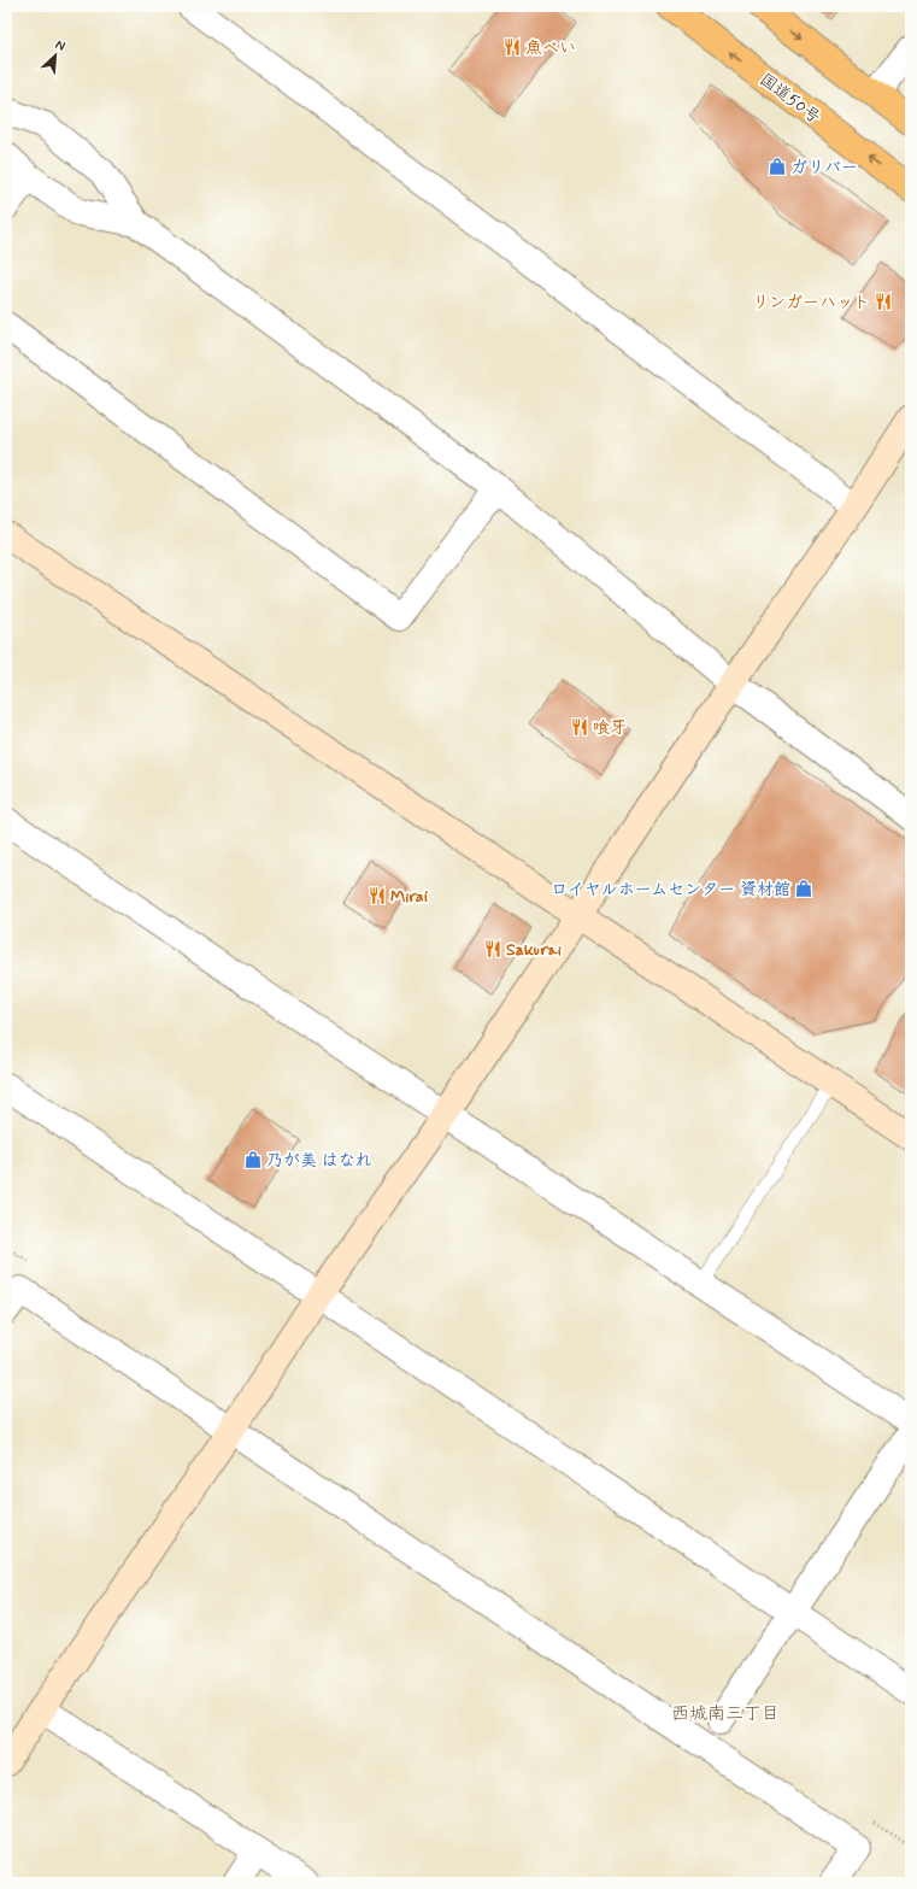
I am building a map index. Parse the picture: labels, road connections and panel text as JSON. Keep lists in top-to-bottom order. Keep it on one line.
{"streets":{"highway":["国道50号"]},"districts":["西城南三丁目"],"places":{"restaurant":["魚べい","リンガーハット","喰牙","Mirai","Sakurai"],"shop":["ガリバー","ロイヤルホームセンター 資材館","乃が美 はなれ"]},"north":"top right"}
